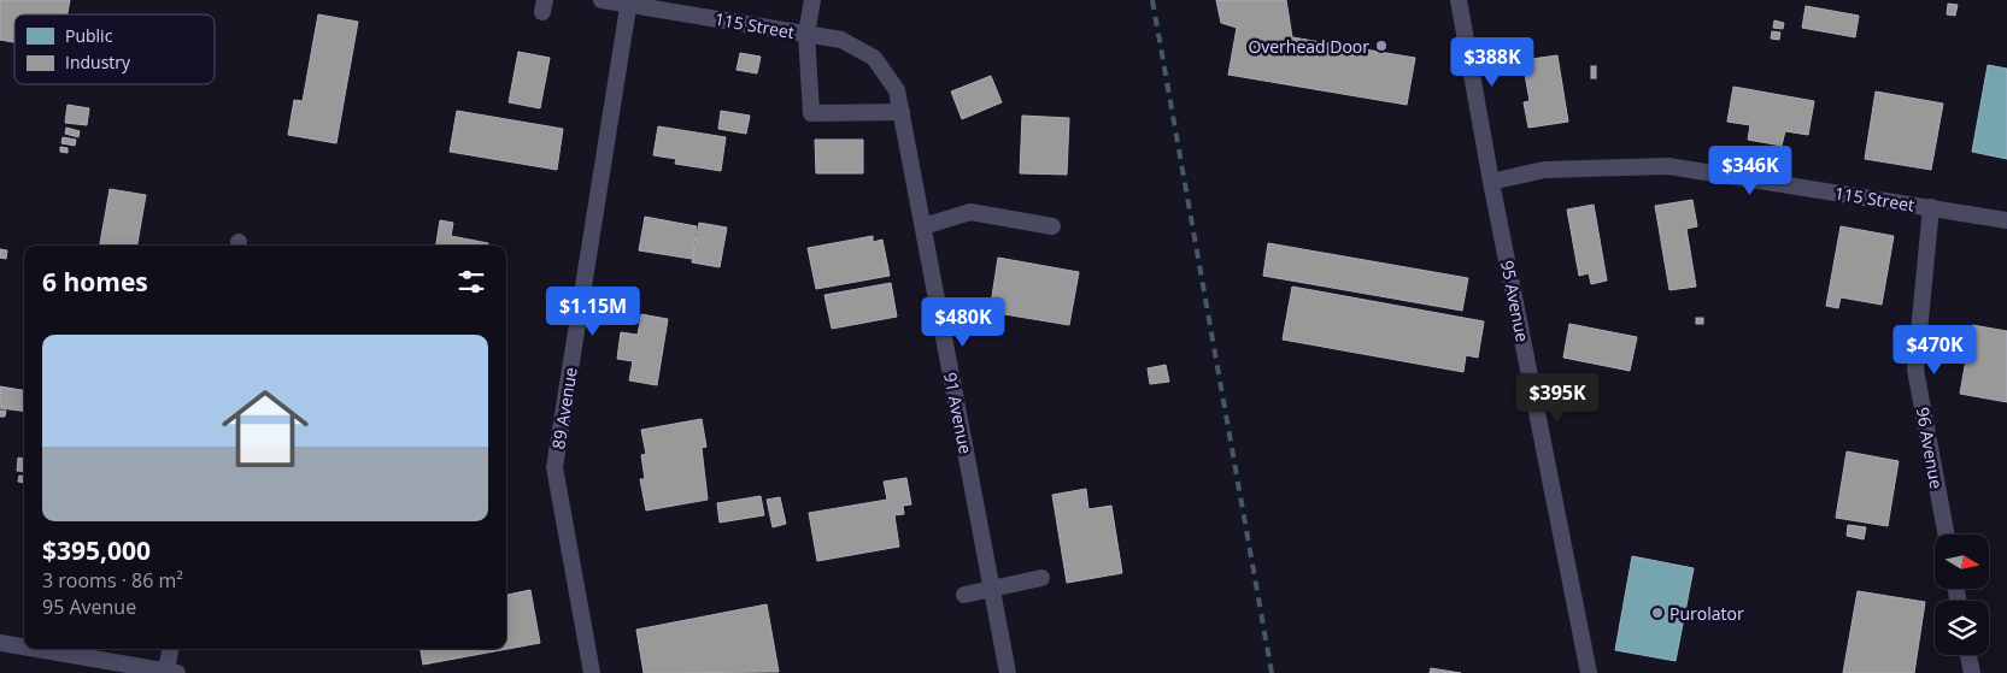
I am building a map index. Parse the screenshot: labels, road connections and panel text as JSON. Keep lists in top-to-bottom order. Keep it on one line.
{"streets":{"street":["115 Street","95 Avenue","89 Avenue","91 Avenue","96 Avenue"]},"crossings":[["115 Street","95 Avenue"],["115 Street","89 Avenue"],["115 Street","91 Avenue"],["115 Street","96 Avenue"]],"places":["Overhead Door","Purolator"],"legend":["Public","Industry"],"north":"right","page":{"price":["$388K","$346K","$1.15M","$480K","$470K","$395K"],"heading":"6 homes","list":[{"name":"$395,000","note":"3 rooms · 86 m² · 95 Avenue"}]}}
